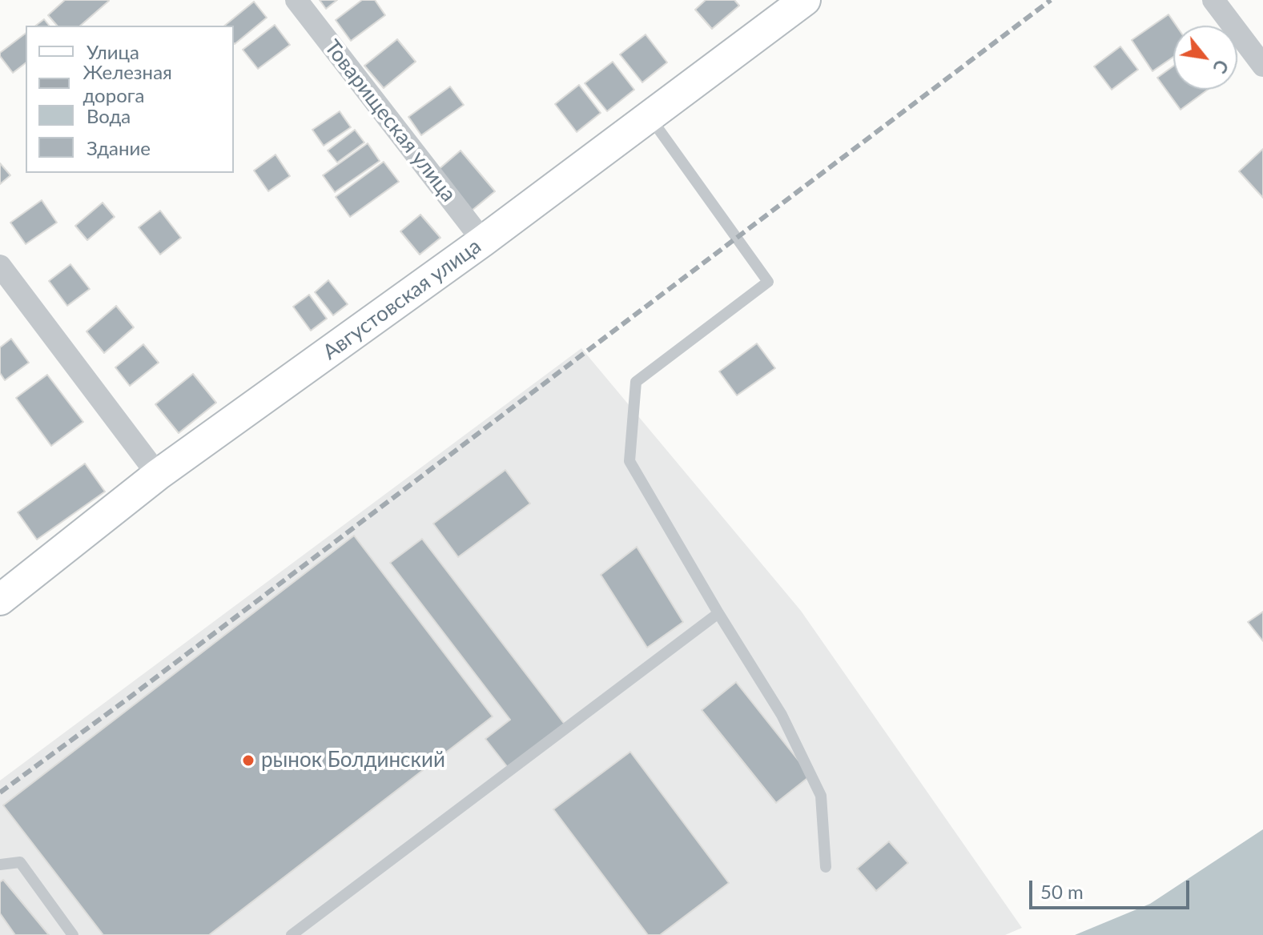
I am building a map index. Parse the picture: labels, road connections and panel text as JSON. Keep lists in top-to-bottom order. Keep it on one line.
{"streets":{"street":["Товарищеская улица","Августовская улица"]},"crossings":[["Товарищеская улица","Августовская улица"]],"places":["рынок Болдинский"],"legend":["Улица","Железная дорога","Вода","Здание"],"scale_bar":"50 m","north":"bottom right"}
